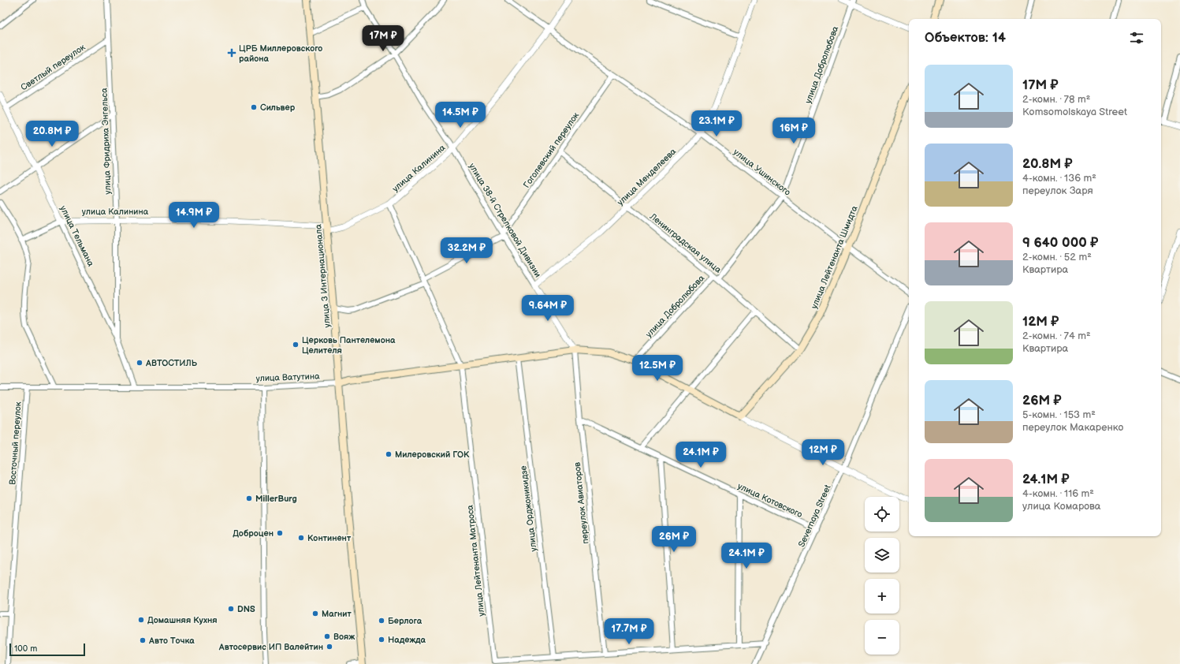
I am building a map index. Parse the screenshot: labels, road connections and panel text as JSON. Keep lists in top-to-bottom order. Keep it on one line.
{"streets":{"main road":["улица Лейтенанта Шмидта","улица 3 Интернационала","улица Ватутина"],"street":["улица Добролюбова","Светлый переулок","улица Фридриха Энгельса","Гоголевский переулок","улица Калинина","улица Ушинского","улица Менделеева","улица 38-й Стрелковой Дивизии","улица Тельмана","Ленинградская улица","Восточный переулок","улица Котовского","переулок Авиаторов","улица Орджоникидзе","Severnaya Street","улица Лейтенанта Матроса"]},"crossings":[["улица Добролюбова","улица Ушинского"],["улица Добролюбова","Ленинградская улица"],["Светлый переулок","улица Фридриха Энгельса"],["Светлый переулок","улица Тельмана"],["улица Фридриха Энгельса","улица Калинина"],["улица Фридриха Энгельса","улица Тельмана"],["Гоголевский переулок","улица Ушинского"],["Гоголевский переулок","улица 38-й Стрелковой Дивизии"],["Гоголевский переулок","Ленинградская улица"],["Гоголевский переулок","улица 3 Интернационала"],["Гоголевский переулок","улица Лейтенанта Матроса"],["улица Калинина","улица Ушинского"],["улица Калинина","улица 38-й Стрелковой Дивизии"],["улица Калинина","улица Тельмана"],["улица Калинина","улица 3 Интернационала"],["улица Калинина","улица Лейтенанта Матроса"],["улица Ушинского","улица Менделеева"],["улица Ушинского","улица Лейтенанта Шмидта"],["улица Менделеева","улица 38-й Стрелковой Дивизии"],["улица Менделеева","Ленинградская улица"],["улица 38-й Стрелковой Дивизии","улица Ватутина"],["улица 38-й Стрелковой Дивизии","переулок Авиаторов"],["улица Тельмана","улица Ватутина"],["Ленинградская улица","улица Лейтенанта Шмидта"],["улица 3 Интернационала","улица Ватутина"],["улица Ватутина","Восточный переулок"],["улица Ватутина","переулок Авиаторов"],["улица Ватутина","улица Орджоникидзе"],["улица Ватутина","улица Лейтенанта Матроса"],["улица Котовского","переулок Авиаторов"],["улица Котовского","Severnaya Street"],["переулок Авиаторов","улица Лейтенанта Матроса"],["улица Орджоникидзе","улица Лейтенанта Матроса"],["Severnaya Street","улица Лейтенанта Матроса"]],"places":{"health":["ЦРБ Миллеровского района"],"other":["Сильвер","Церковь Пантелемона Целителя","АВТОСТИЛЬ","Милеровский ГОК","MillerBurg","Доброцен","Континент","DNS","Магнит","Домашняя Кухня","Берлога","Вояж","Надежда","Авто Точка","Автосервис ИП Валейтин"]},"scale_bar":"100 m","page":{"heading":"Объектов: 14","price":["17M ₽","14.5M ₽","23.1M ₽","16M ₽","20.8M ₽","14.9M ₽","32.2M ₽","9.64M ₽","12.5M ₽","12M ₽","24.1M ₽","26M ₽","24.1M ₽","17.7M ₽"],"list":[{"name":"17M ₽","note":"2-комн. · 78 m² · Komsomolskaya Street"},{"name":"20.8M ₽","note":"4-комн. · 136 m² · переулок Заря"},{"name":"9 640 000 ₽","note":"2-комн. · 52 m² · Квартира"},{"name":"12M ₽","note":"2-комн. · 74 m² · Квартира"},{"name":"26M ₽","note":"5-комн. · 153 m² · переулок Макаренко"},{"name":"24.1M ₽","note":"4-комн. · 116 m² · улица Комарова"}],"map_buttons":["+","−"],"scale":"100 m"}}
